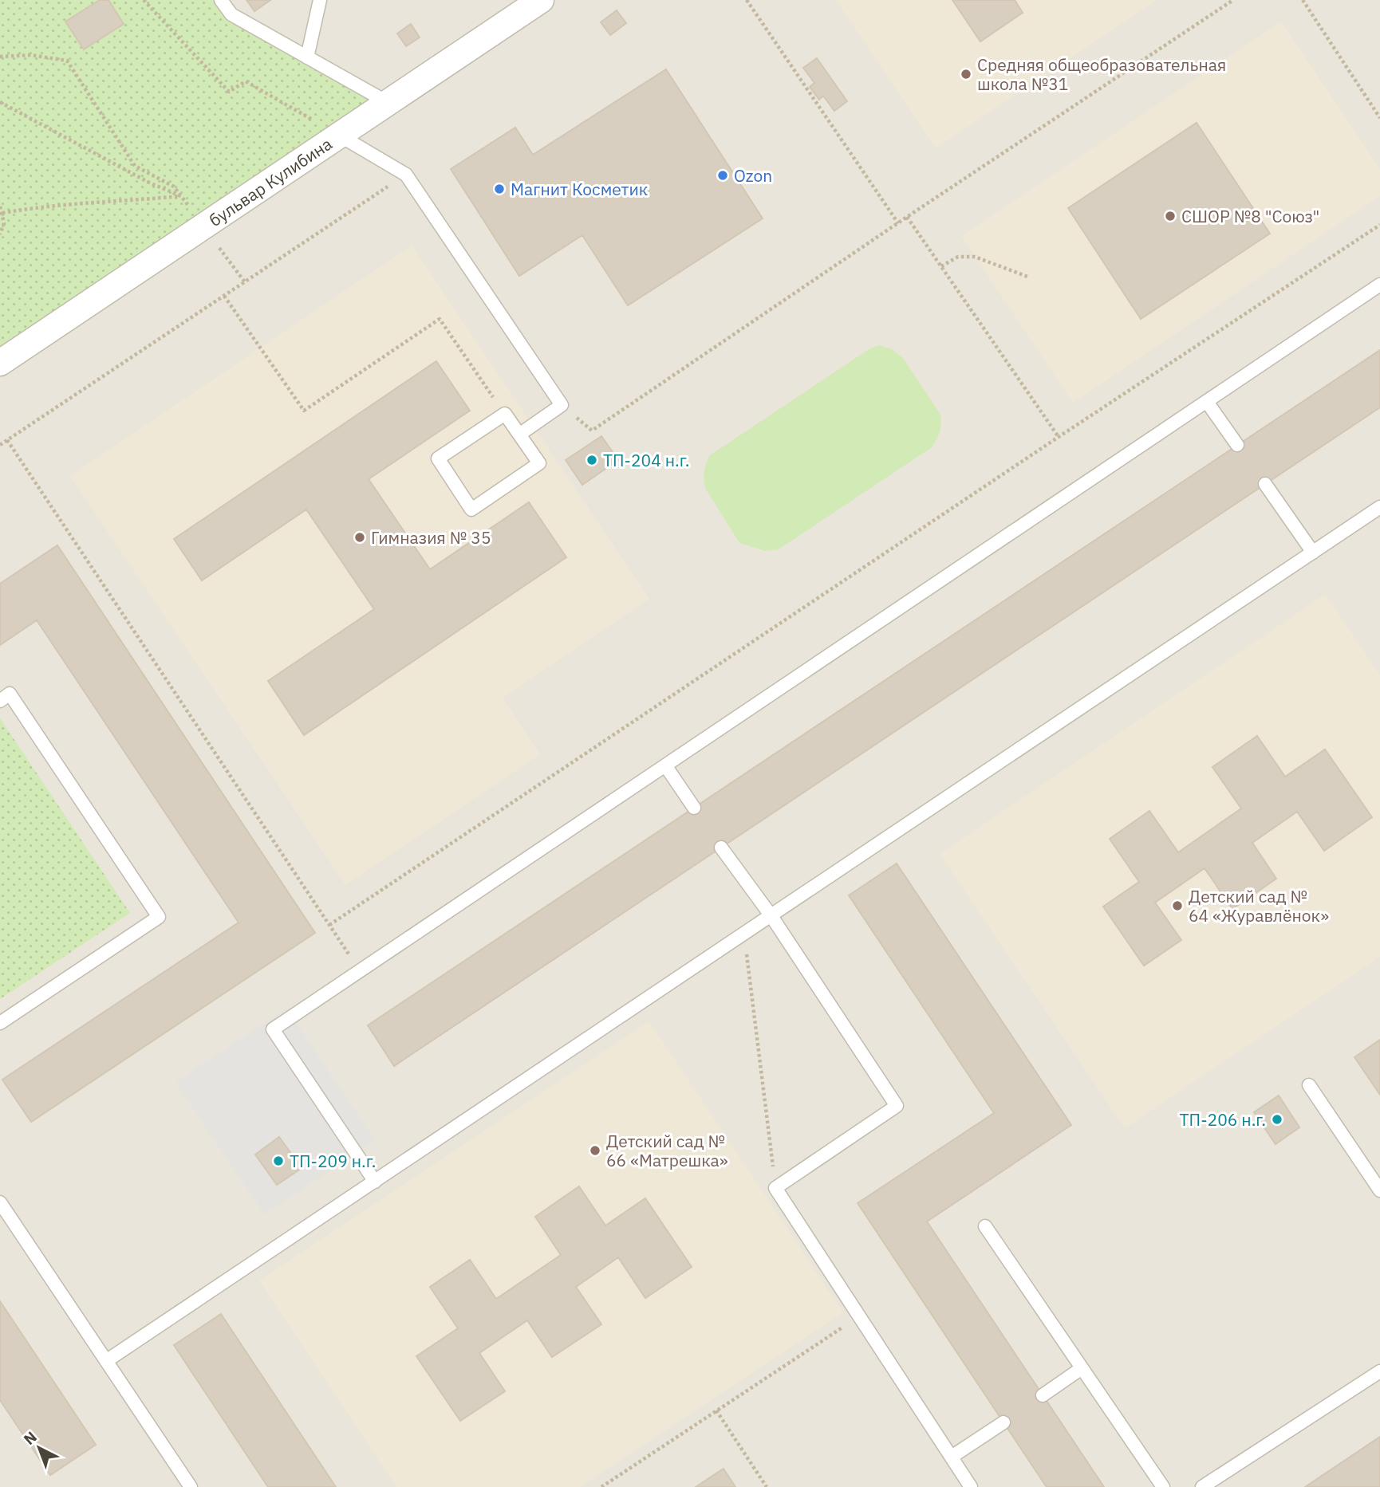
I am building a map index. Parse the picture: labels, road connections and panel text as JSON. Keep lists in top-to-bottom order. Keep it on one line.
{"streets":{"street":["бульвар Кулибина"]},"places":["Средняя общеобразовательная школа №31","Ozon","Магнит Косметик","СШОР №8 \"Союз\"","ТП-204 н.г.","Гимназия № 35","Детский сад № 64 «Журавлёнок»","ТП-206 н.г.","Детский сад № 66 «Матрешка»","ТП-209 н.г."],"north":"top left"}
